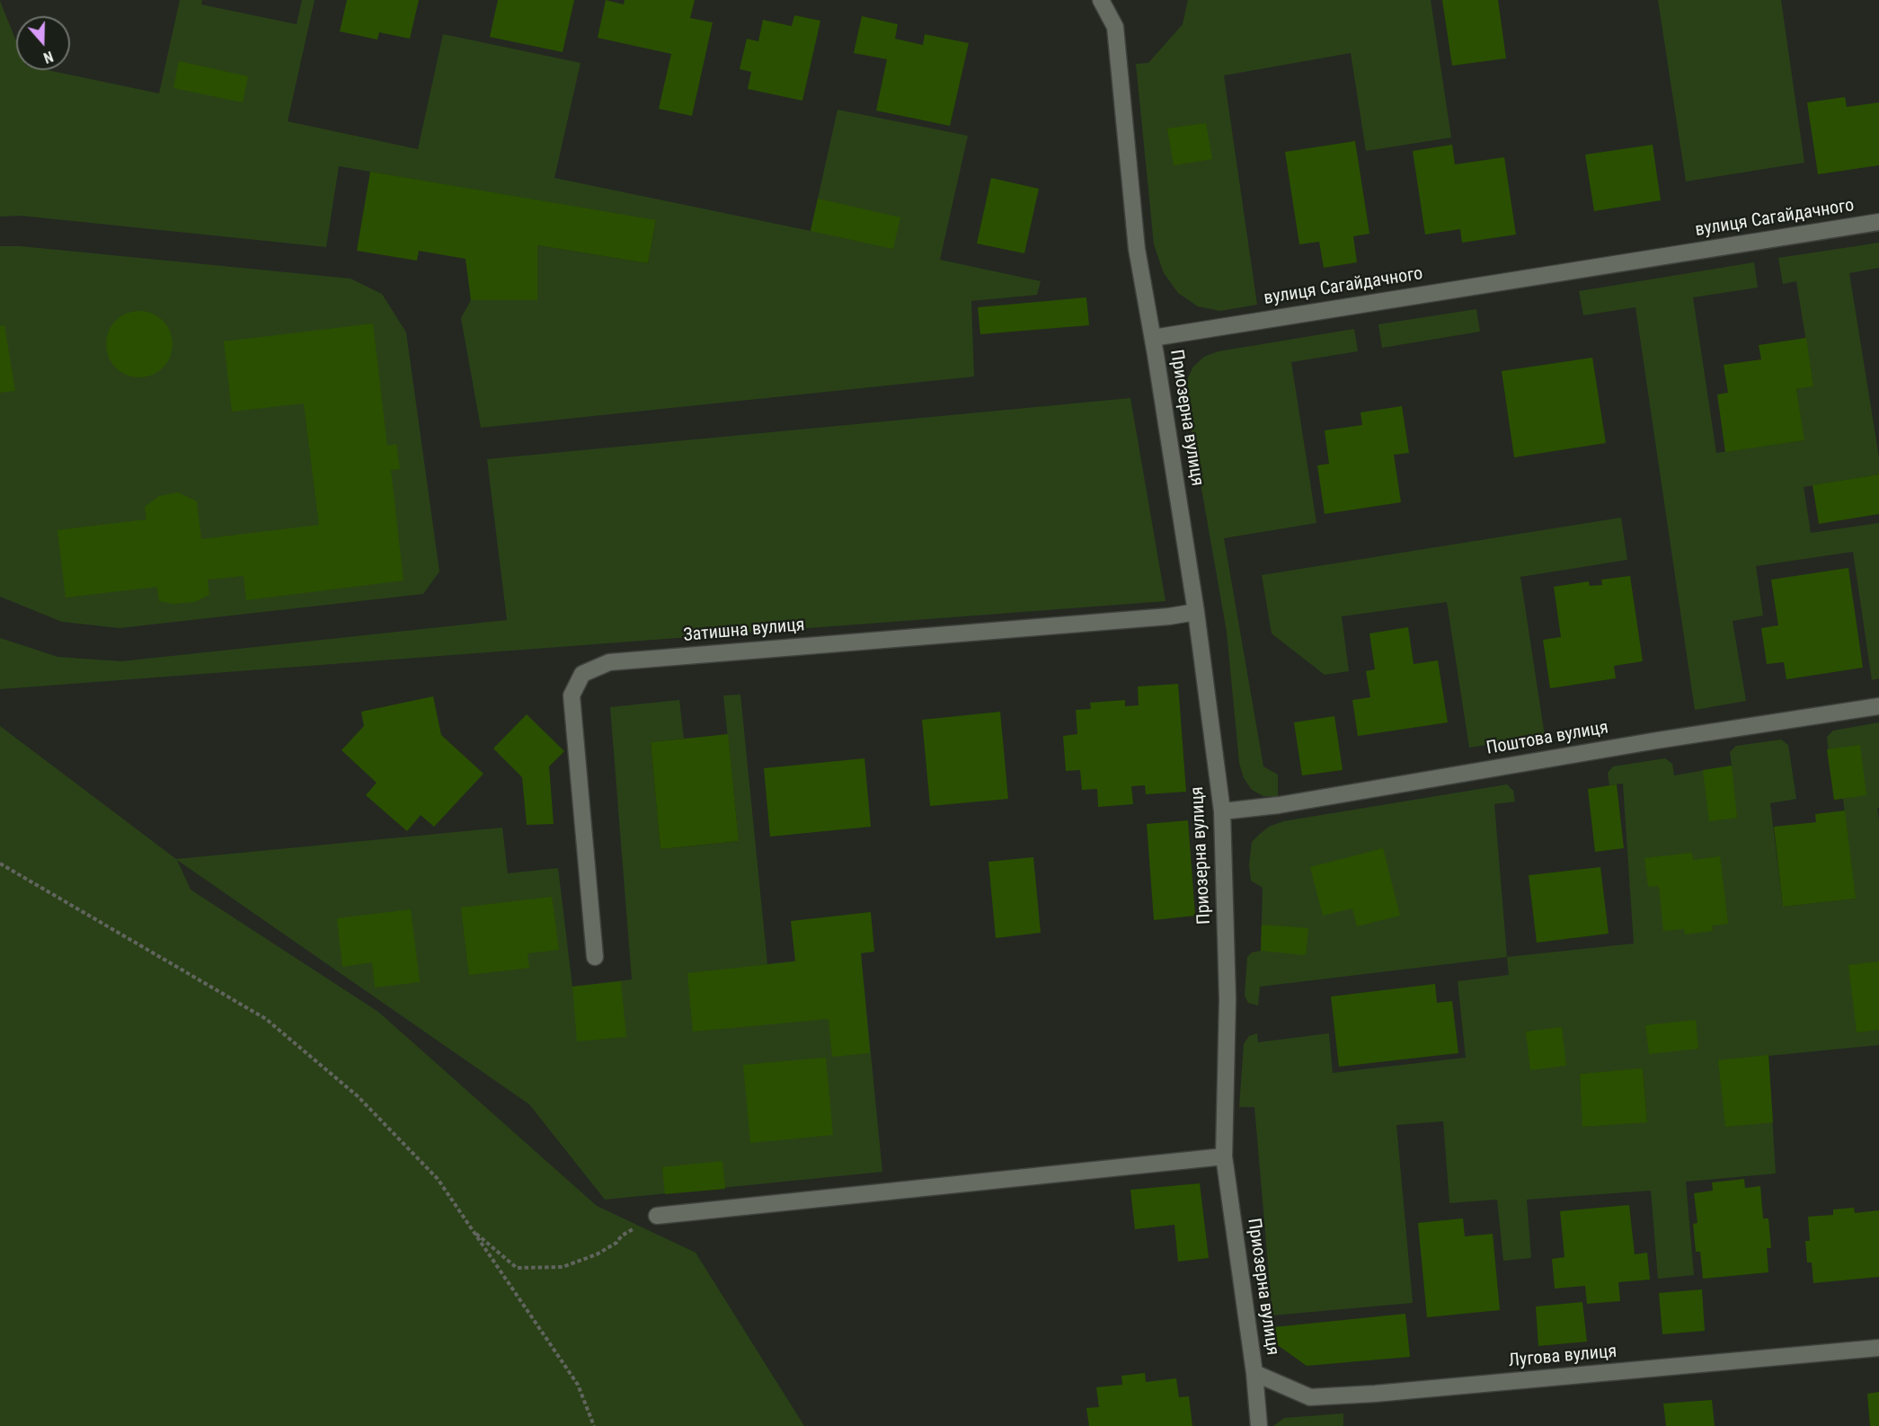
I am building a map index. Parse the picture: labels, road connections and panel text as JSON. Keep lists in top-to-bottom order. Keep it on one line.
{"streets":{"street":["вулиця Сагайдачного","Приозерна вулиця","Затишна вулиця","Поштова вулиця","Лугова вулиця"]},"crossings":[["вулиця Сагайдачного","Приозерна вулиця"],["Приозерна вулиця","Затишна вулиця"],["Приозерна вулиця","Поштова вулиця"],["Приозерна вулиця","Лугова вулиця"]],"north":"bottom"}
